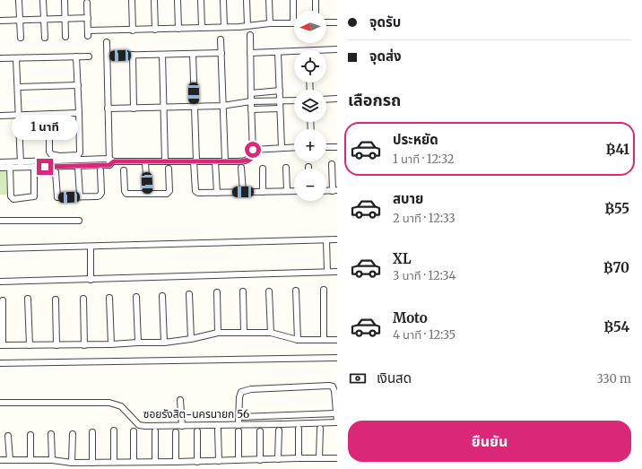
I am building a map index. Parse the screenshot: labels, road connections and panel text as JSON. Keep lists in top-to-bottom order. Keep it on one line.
{"streets":{"street":["ซอยรังสิต-นครนายก 56"]},"north":"left","page":{"banner":["จุดรับ","จุดส่ง"],"map_buttons":["+","−"],"heading":"เลือกรถ","bubble":"1 นาที","list":[{"name":"ประหยัด","note":"1 นาที · 12:32","value":"฿41"},{"name":"สบาย","note":"2 นาที · 12:33","value":"฿55"},{"name":"XL","note":"3 นาที · 12:34","value":"฿70"},{"name":"Moto","note":"4 นาที · 12:35","value":"฿54"}],"pay":["เงินสด","330 m"],"buttons":"ยืนยัน"}}
